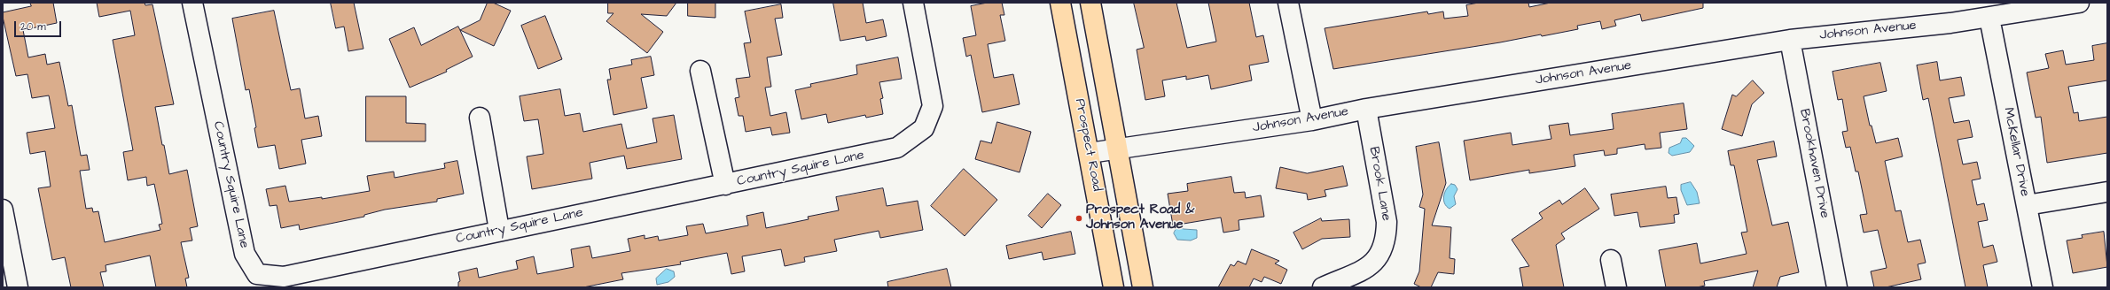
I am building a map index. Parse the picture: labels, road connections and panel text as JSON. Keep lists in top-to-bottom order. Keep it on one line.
{"streets":{"main road":["Prospect Road"],"street":["Johnson Avenue","McKellar Drive","Brookhaven Drive","Country Squire Lane","Brook Lane"]},"crossings":[["Johnson Avenue","Prospect Road"],["Johnson Avenue","McKellar Drive"],["Johnson Avenue","Brookhaven Drive"],["Johnson Avenue","Brook Lane"]],"places":["Prospect Road & Johnson Avenue"],"scale_bar":"20 m"}
